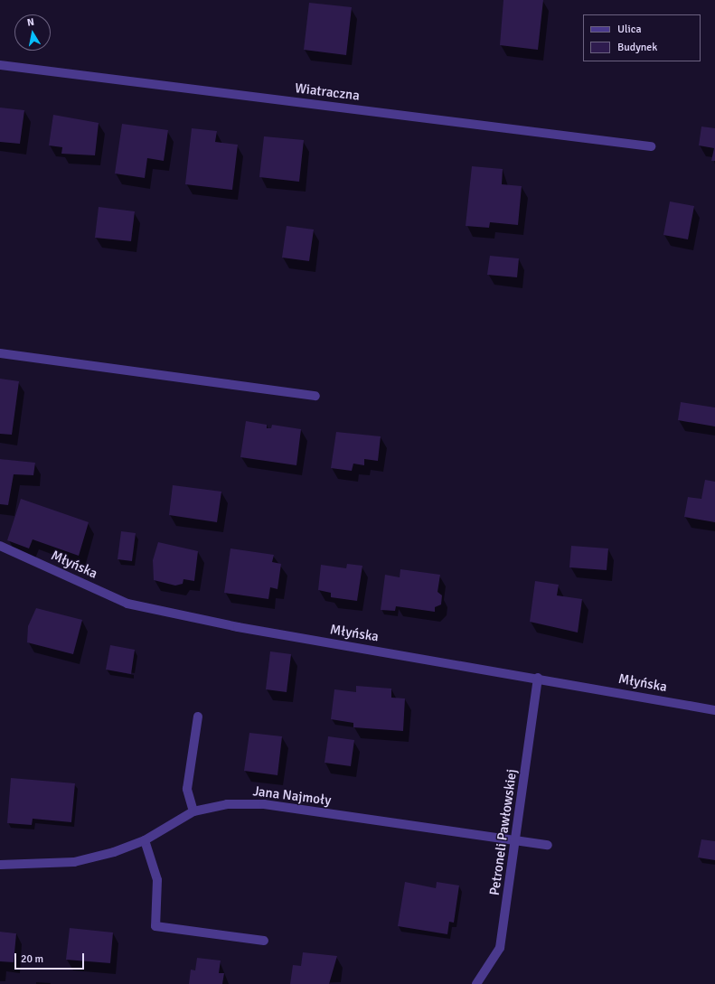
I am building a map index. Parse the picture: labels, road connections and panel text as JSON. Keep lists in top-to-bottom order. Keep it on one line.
{"streets":{"street":["Wiatraczna","Młyńska","Jana Najmoły","Petroneli Pawłowskiej"]},"crossings":[["Młyńska","Petroneli Pawłowskiej"],["Jana Najmoły","Petroneli Pawłowskiej"]],"legend":["Ulica","Budynek"],"scale_bar":"20 m","north":"top"}
